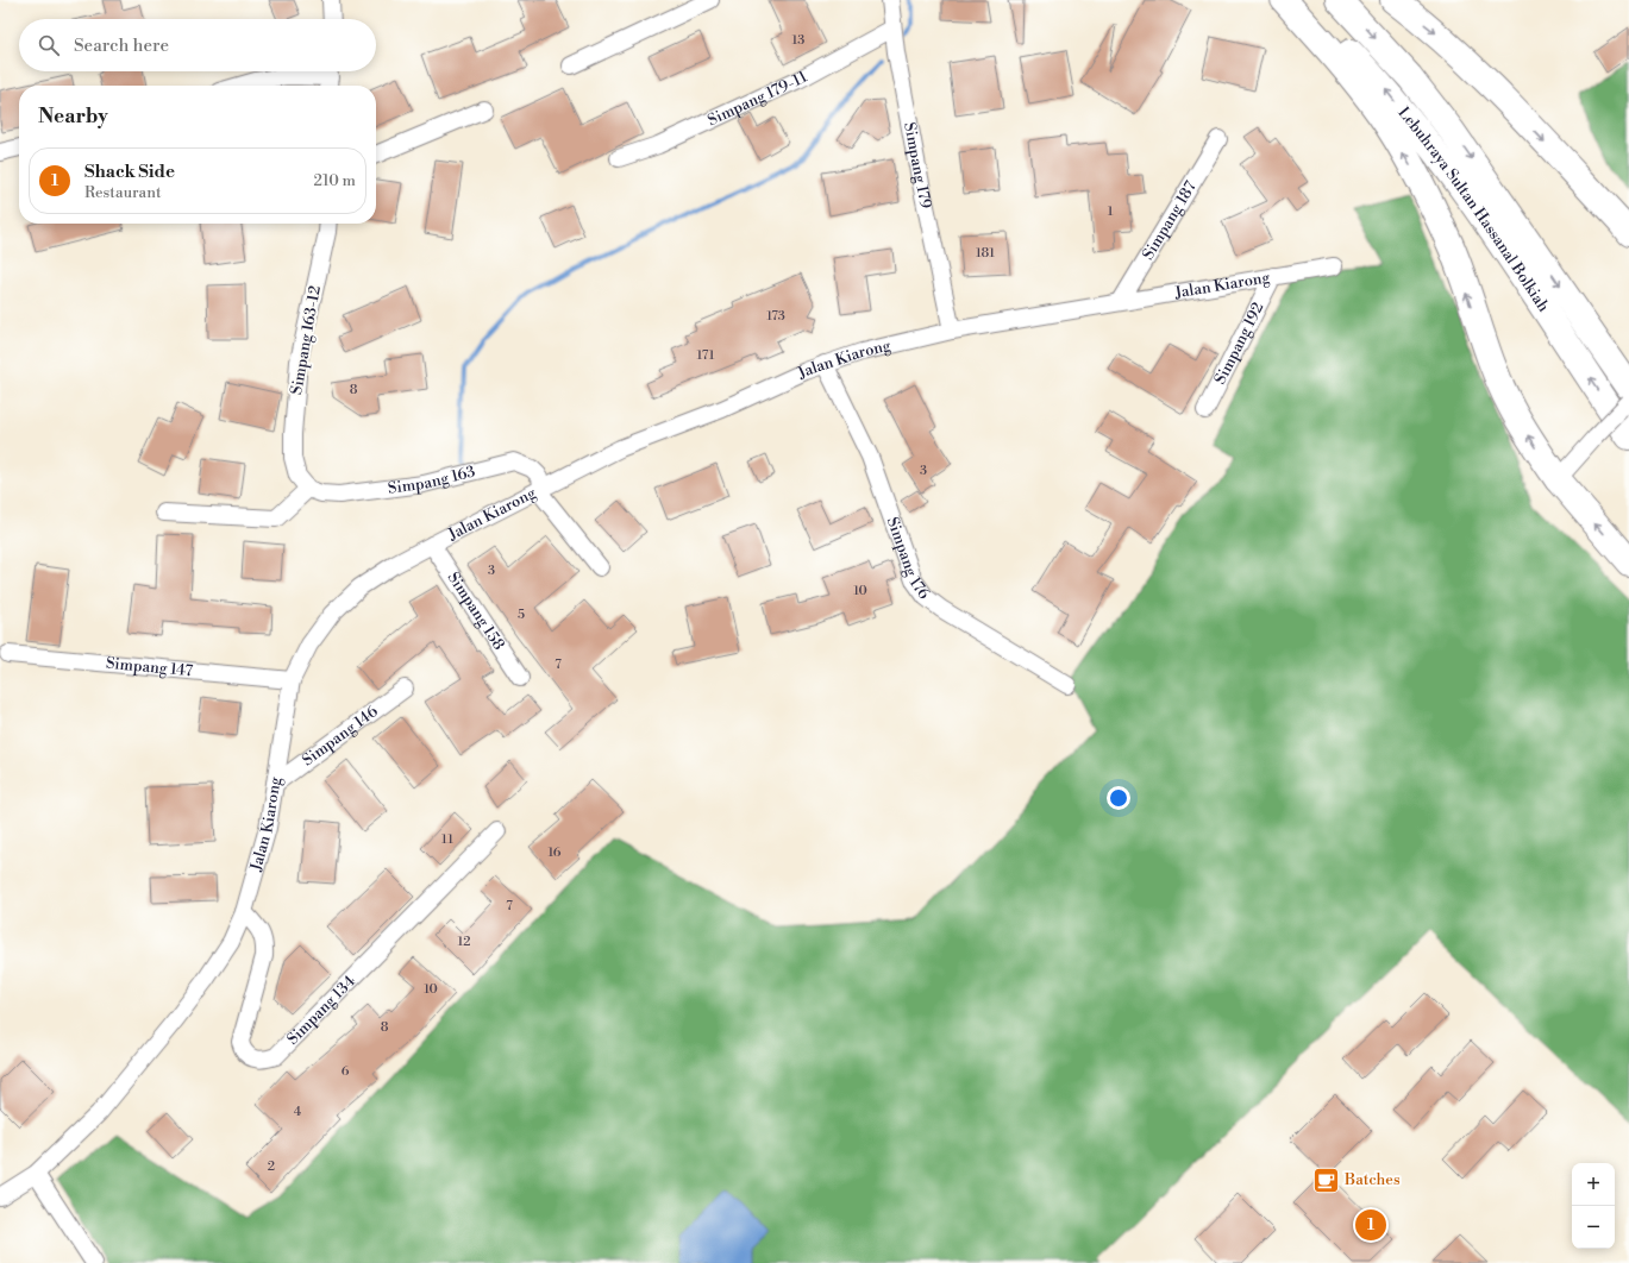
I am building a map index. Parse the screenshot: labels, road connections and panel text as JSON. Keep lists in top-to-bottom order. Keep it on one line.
{"streets":{"main road":["Lebuhraya Sultan Hassanal Bolkiah"],"street":["Simpang 179-11","Simpang 179","Simpang 187","Jalan Kiarong","Simpang 163-12","Simpang 192","Simpang 163","Simpang 176","Simpang 158","Simpang 147","Simpang 146","Simpang 134"]},"crossings":[["Simpang 179-11","Simpang 179"],["Simpang 179","Jalan Kiarong"],["Simpang 187","Jalan Kiarong"],["Jalan Kiarong","Simpang 192"],["Jalan Kiarong","Simpang 163"],["Jalan Kiarong","Simpang 176"],["Jalan Kiarong","Simpang 158"],["Jalan Kiarong","Simpang 147"],["Jalan Kiarong","Simpang 146"],["Jalan Kiarong","Simpang 134"],["Simpang 163-12","Simpang 163"]],"places":{"cafe":["Batches"]},"house_numbers":["13","1","181","173","171","8","3","3","10","5","7","11","16","7","12","10","8","6","4","2"],"page":{"search":"Search here","heading":"Nearby","list":[{"mark":"1","name":"Shack Side","note":"Restaurant","value":"210 m"}],"map_buttons":["+","−"],"pins":"1"}}
